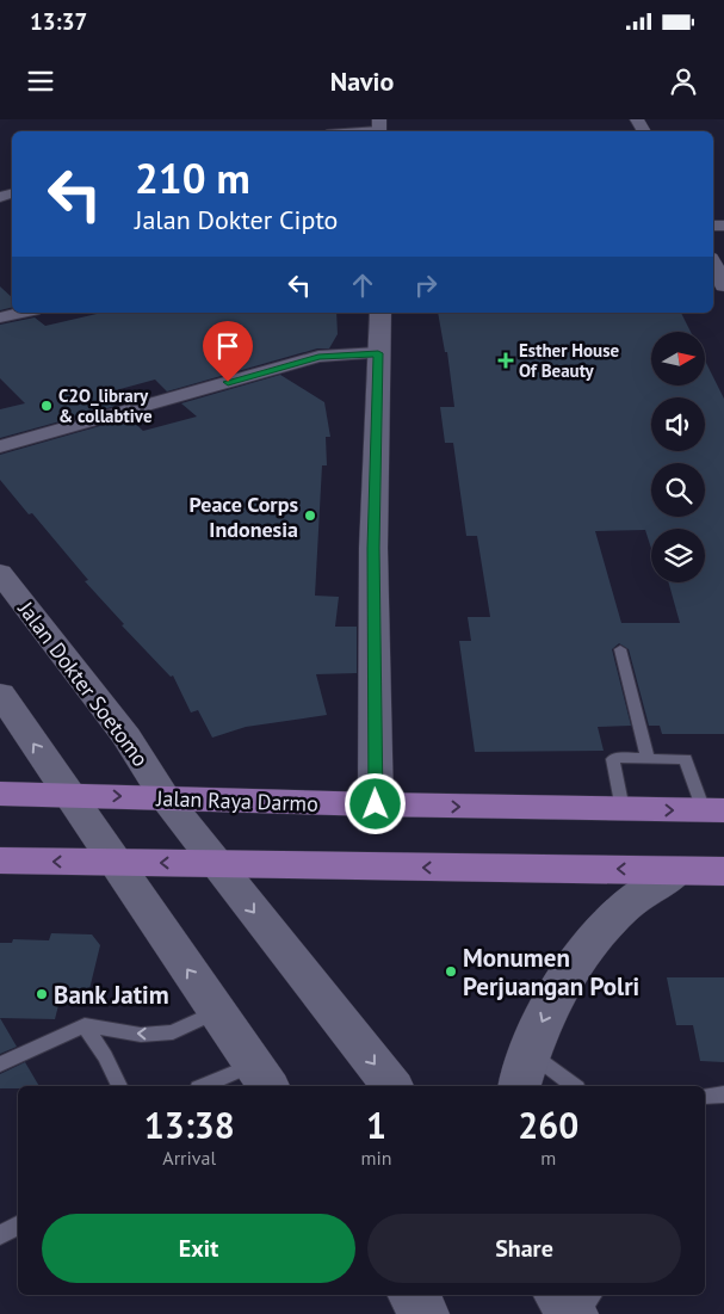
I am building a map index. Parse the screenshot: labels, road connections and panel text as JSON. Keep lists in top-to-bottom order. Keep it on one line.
{"streets":{"main road":["Jalan Dokter Soetomo","Jalan Raya Darmo"]},"crossings":[["Jalan Dokter Soetomo","Jalan Raya Darmo"]],"places":{"health":["Esther House Of Beauty"],"other":["C2O_library & collabtive","Peace Corps Indonesia","Monumen Perjuangan Polri","Bank Jatim"]},"north":"right","page":{"status":"13:37","header":"Navio","turn":["210 m","Jalan Dokter Cipto"],"eta":["13:38","Arrival","1","min","260","m"],"buttons":["Exit","Share"]}}
